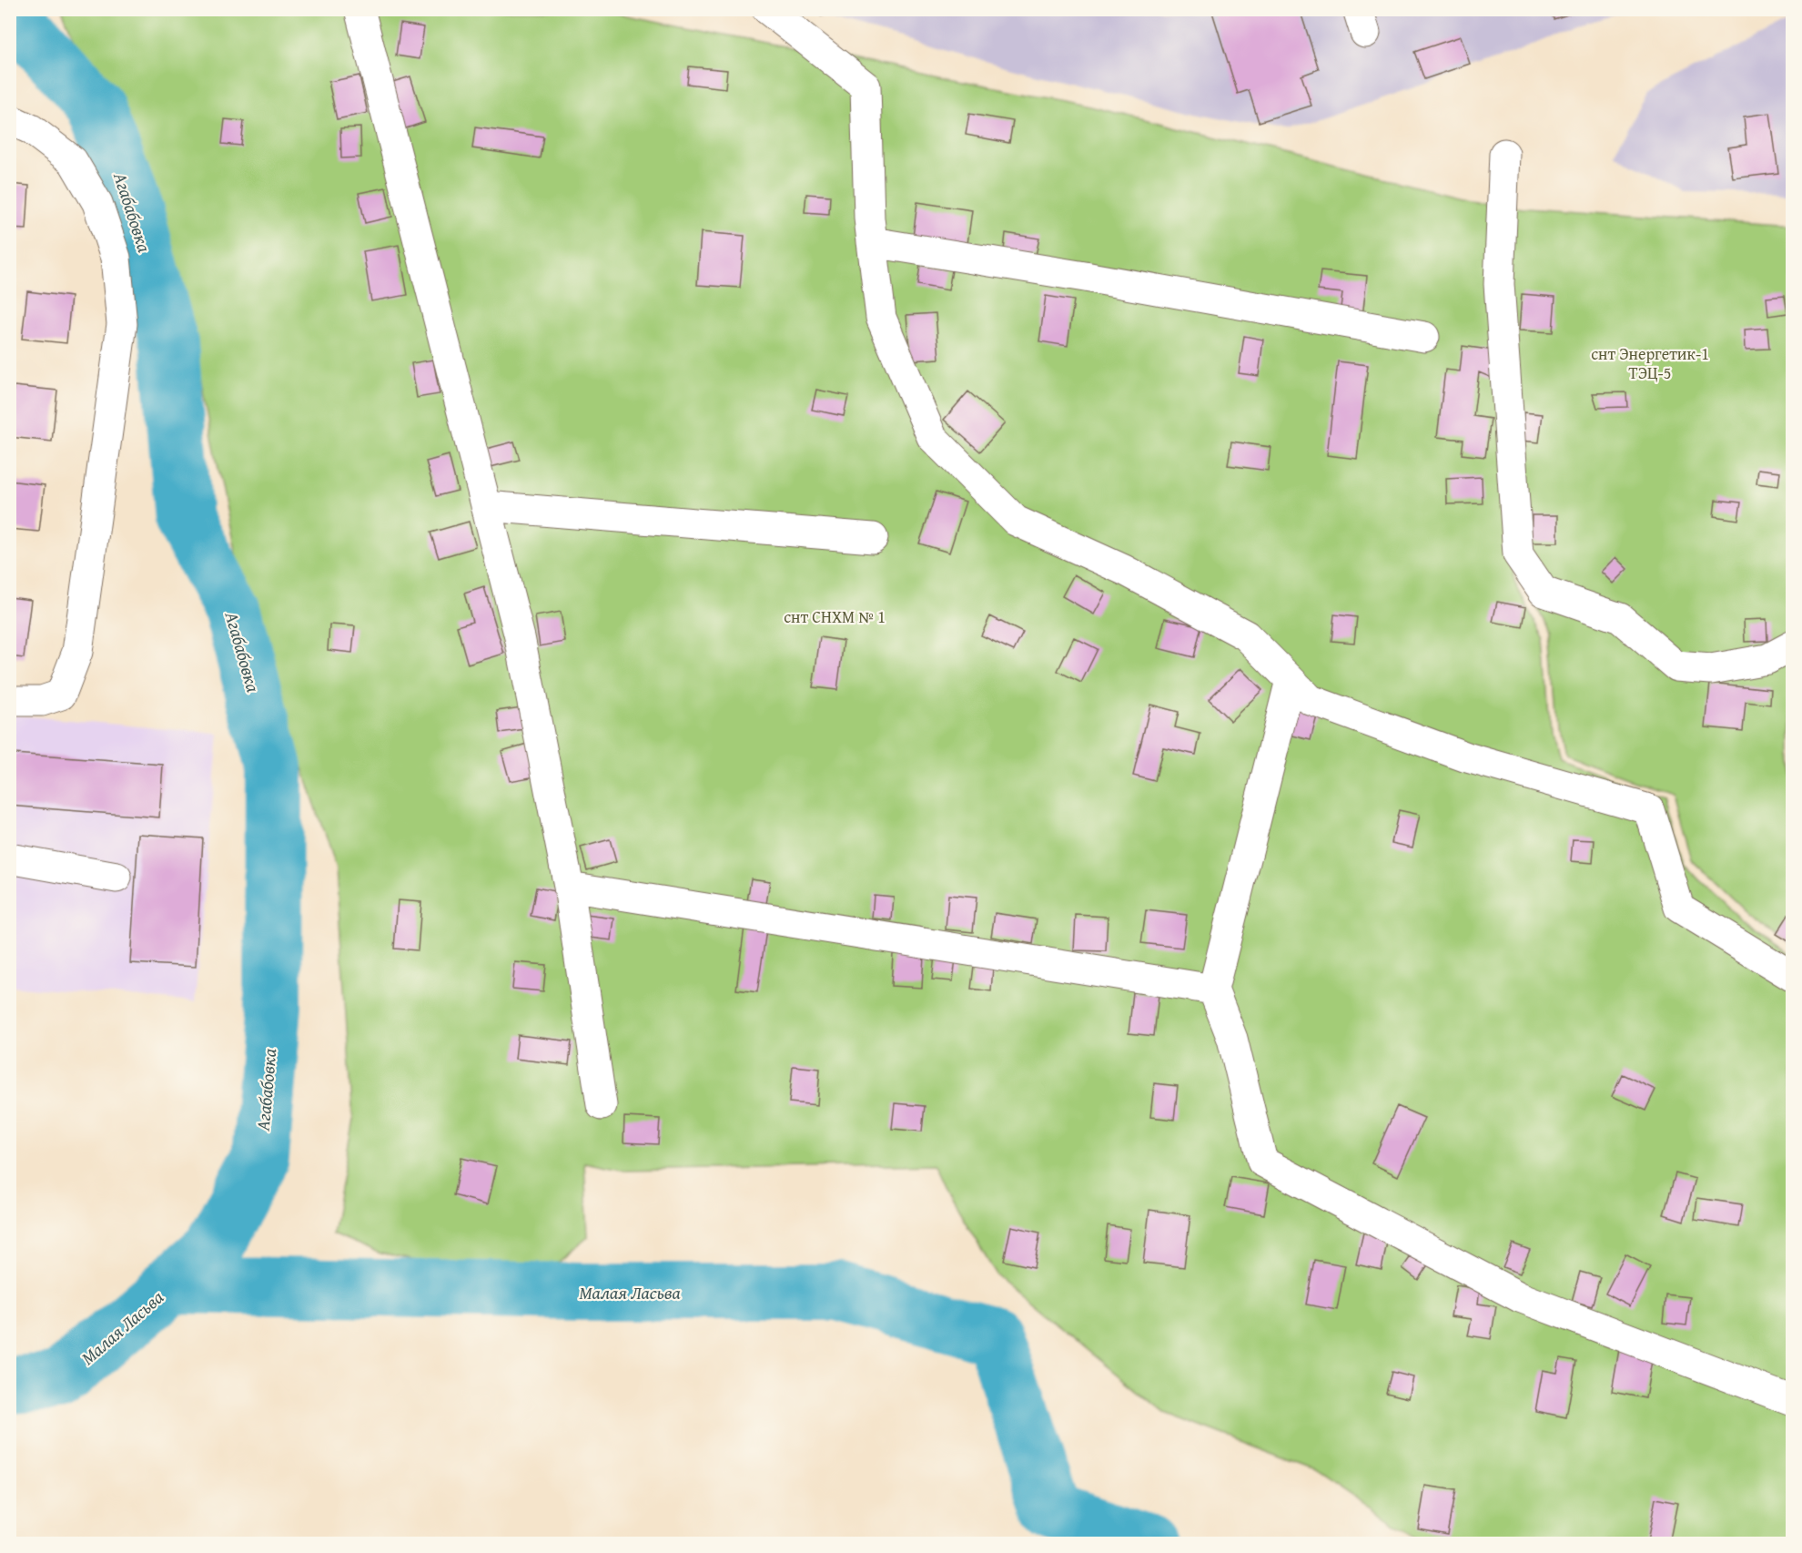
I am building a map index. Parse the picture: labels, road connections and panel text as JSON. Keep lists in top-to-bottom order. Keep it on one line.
{"water":["Агабабовка","Малая Ласьва"],"parks":["снт Энергетик-1 ТЭЦ-5","снт СНХМ № 1"]}
